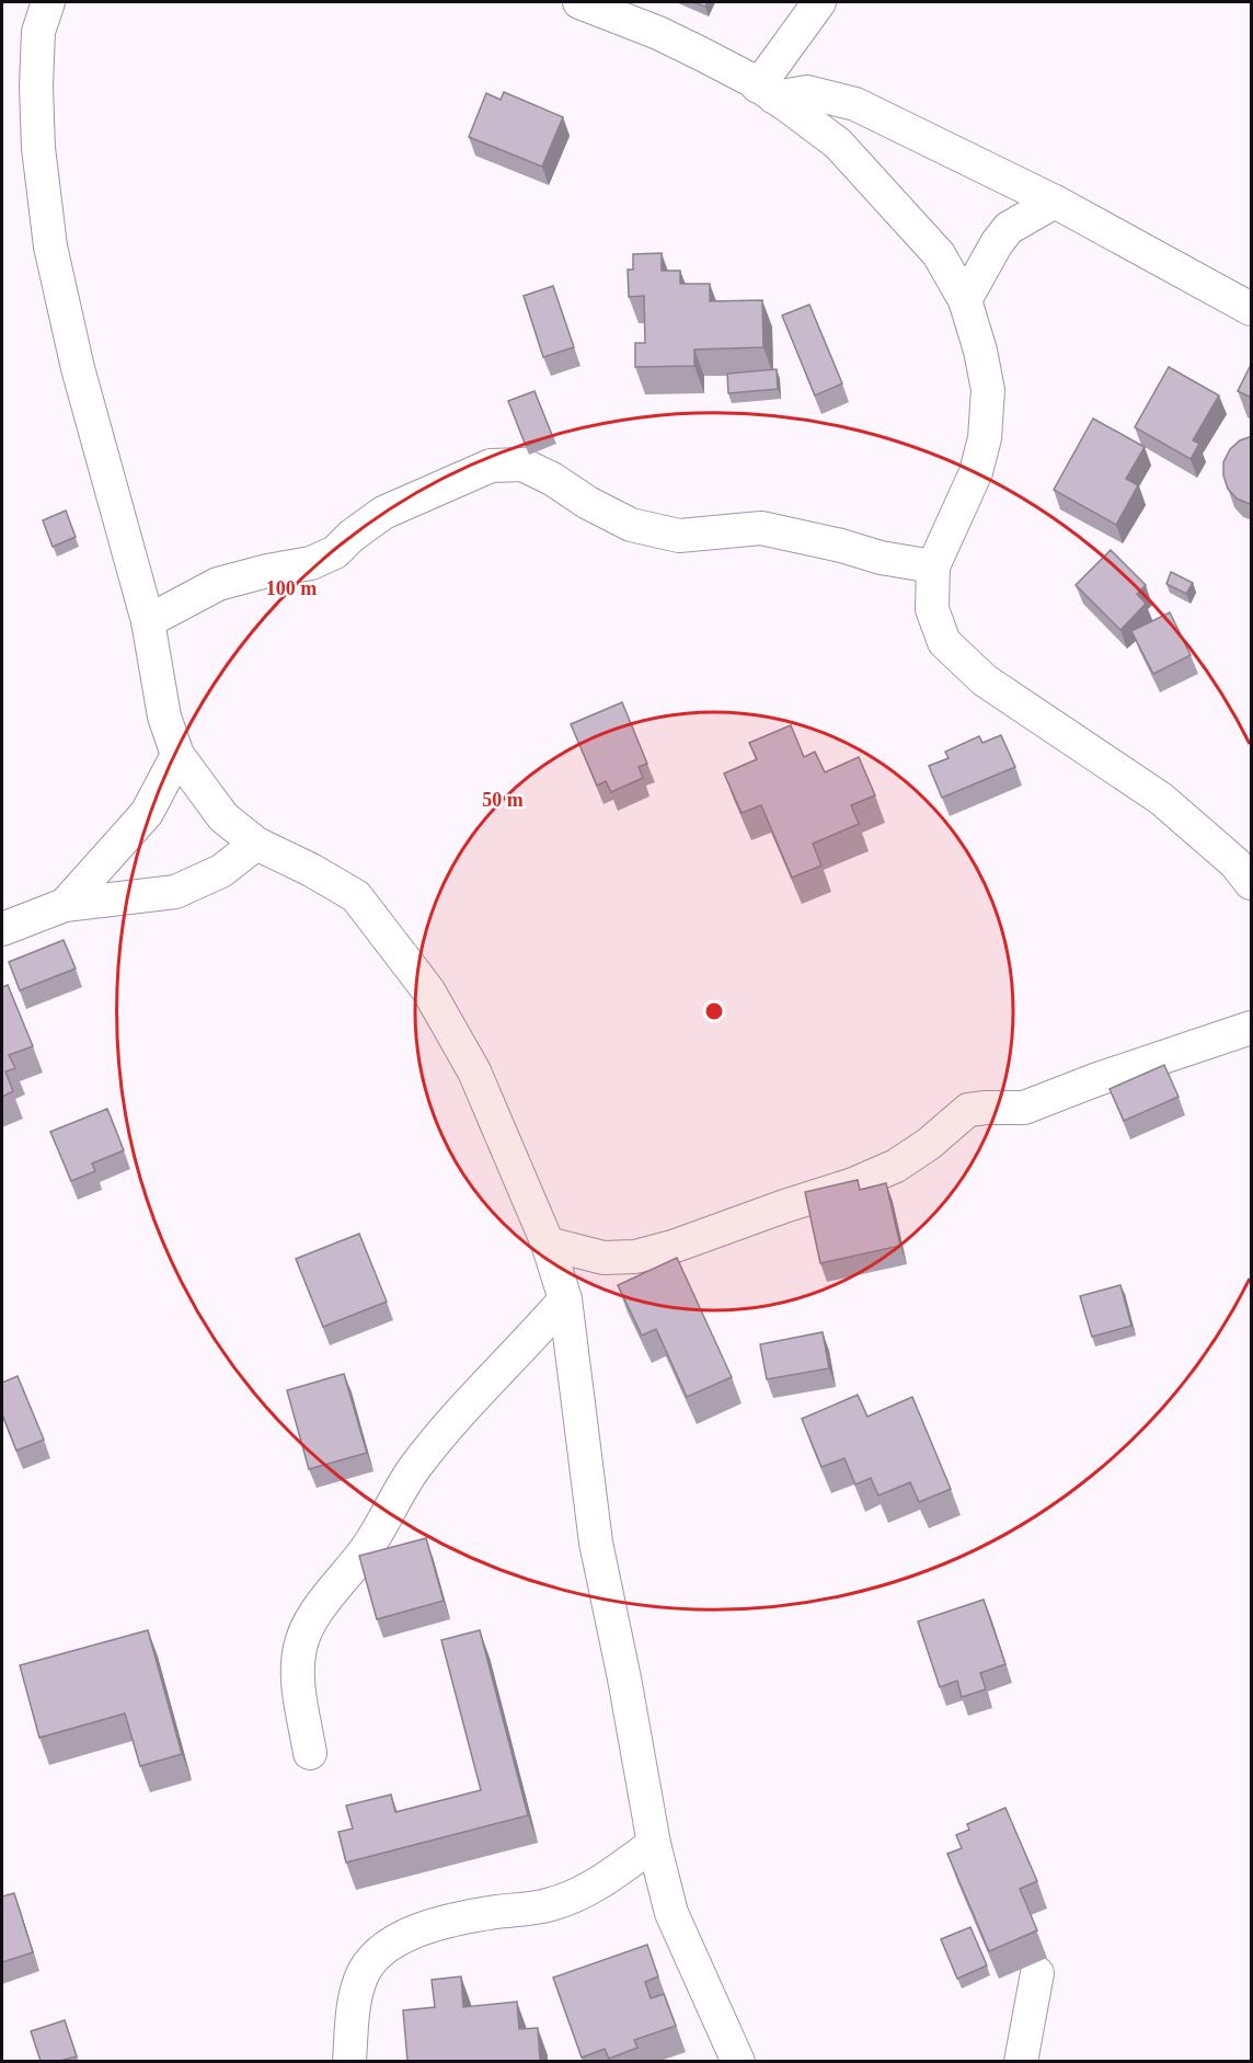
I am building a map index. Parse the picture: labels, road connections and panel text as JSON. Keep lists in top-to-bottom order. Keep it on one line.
{"rings":["100 m","50 m"]}
